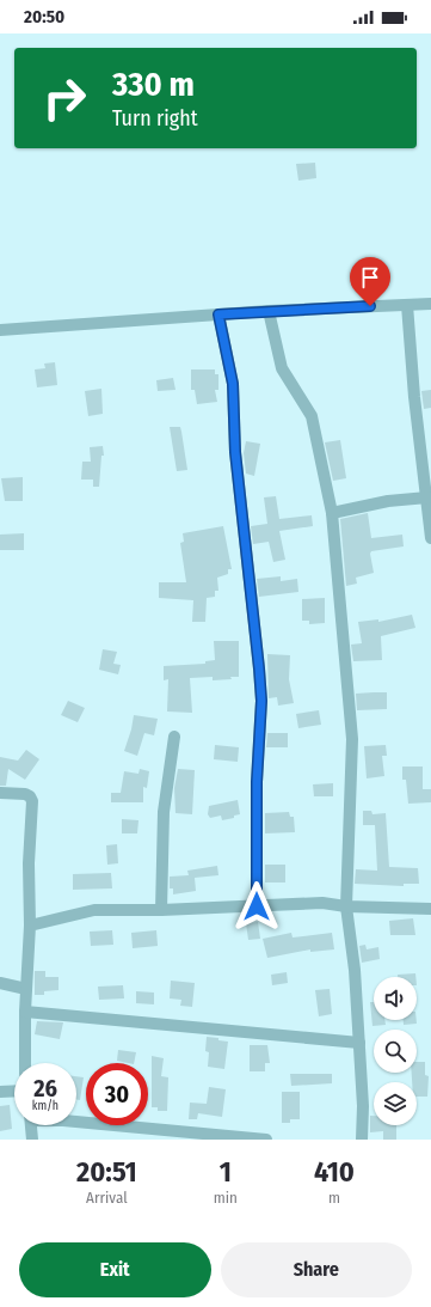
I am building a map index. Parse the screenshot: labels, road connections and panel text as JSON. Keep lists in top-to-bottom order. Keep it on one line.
{"page":{"status":"20:50","turn":["330 m","Turn right"],"speed":"26 km/h","limit":"30","eta":["20:51","Arrival","1","min","410","m"],"buttons":["Exit","Share"]}}
